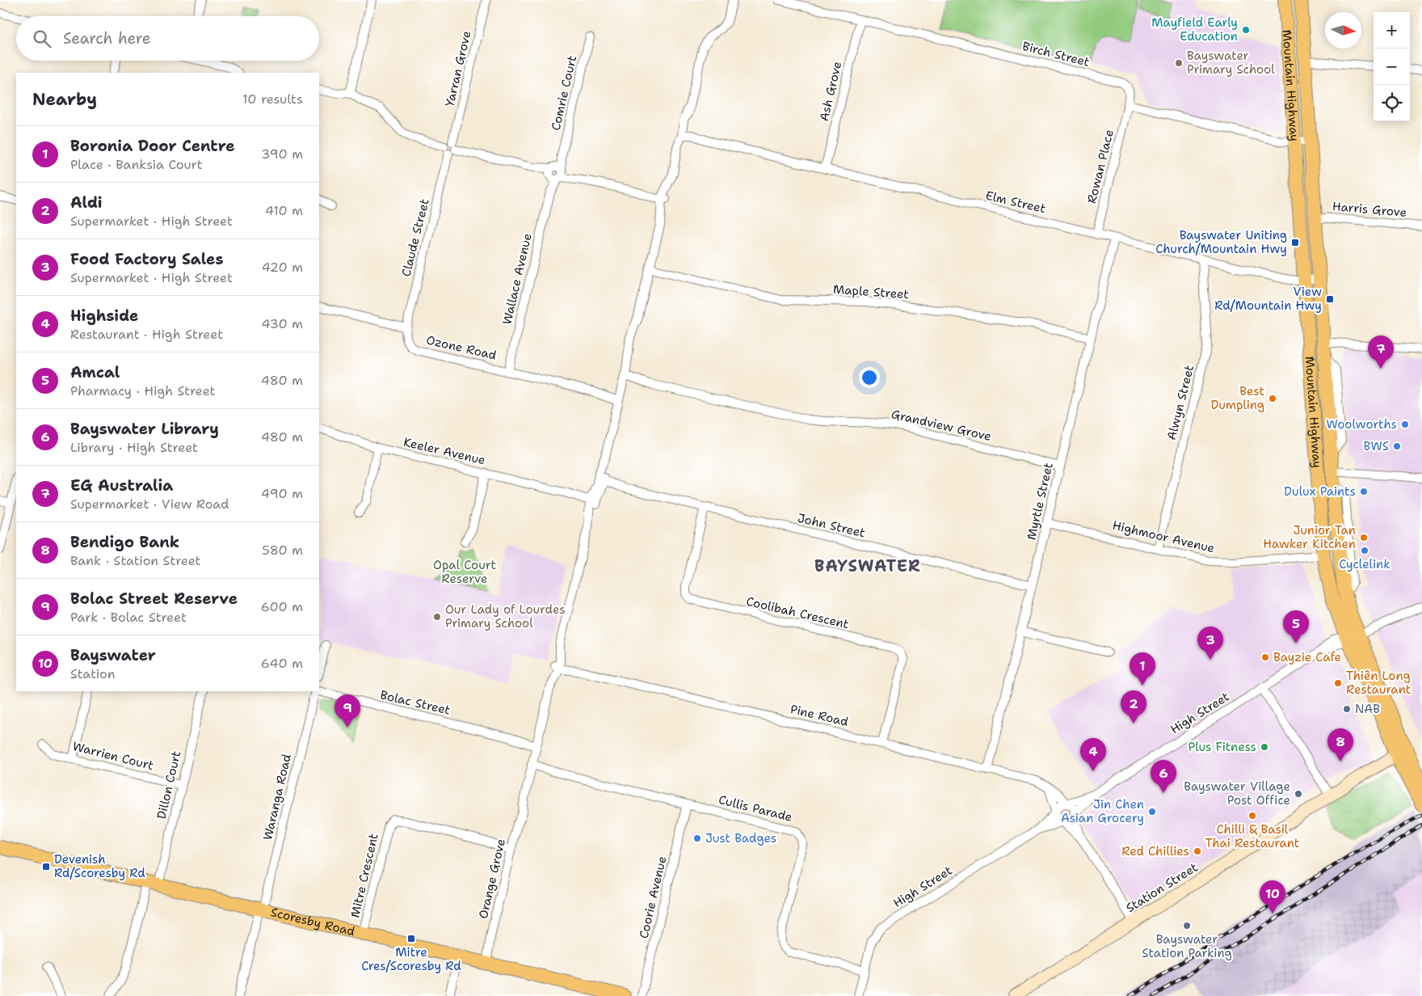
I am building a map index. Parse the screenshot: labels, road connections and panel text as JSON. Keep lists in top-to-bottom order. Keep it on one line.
{"streets":{"main road":["Mountain Highway","Station Street","Scoresby Road"],"street":["Birch Street","Yarran Grove","Ash Grove","Comrie Court","Rowan Place","Elm Street","Harris Grove","Claude Street","Wallace Avenue","Maple Street","Ozone Road","Alwyn Street","Grandview Grove","Keeler Avenue","Myrtle Street","John Street","Highmoor Avenue","Coolibah Crescent","Bolac Street","High Street","Pine Road","Warrien Court","Dillon Court","Waranga Road","Cullis Parade","Mitre Crescent","Orange Grove","Coorie Avenue"]},"crossings":[["Birch Street","Ash Grove"],["Birch Street","Rowan Place"],["Mountain Highway","Elm Street"],["Mountain Highway","Harris Grove"],["Mountain Highway","Highmoor Avenue"],["Mountain Highway","High Street"],["Mountain Highway","Station Street"],["Ash Grove","Elm Street"],["Comrie Court","Wallace Avenue"],["Rowan Place","Elm Street"],["Elm Street","Alwyn Street"],["Elm Street","Myrtle Street"],["Elm Street","Orange Grove"],["Claude Street","Ozone Road"],["Wallace Avenue","Ozone Road"],["Maple Street","Myrtle Street"],["Maple Street","Orange Grove"],["Ozone Road","Orange Grove"],["Alwyn Street","Highmoor Avenue"],["Grandview Grove","Myrtle Street"],["Grandview Grove","Orange Grove"],["Keeler Avenue","Orange Grove"],["Myrtle Street","John Street"],["Myrtle Street","Highmoor Avenue"],["Myrtle Street","Pine Road"],["John Street","Coolibah Crescent"],["John Street","Orange Grove"],["Coolibah Crescent","Pine Road"],["Bolac Street","Orange Grove"],["High Street","Pine Road"],["High Street","Cullis Parade"],["Pine Road","Orange Grove"],["Warrien Court","Dillon Court"],["Dillon Court","Scoresby Road"],["Waranga Road","Scoresby Road"],["Cullis Parade","Orange Grove"],["Cullis Parade","Coorie Avenue"],["Mitre Crescent","Orange Grove"],["Mitre Crescent","Scoresby Road"],["Orange Grove","Scoresby Road"]],"districts":["BAYSWATER"],"parks":["Opal Court Reserve"],"places":{"other":["Mayfield Early Education","Bayswater Primary School","Best Dumpling","Woolworths","BWS","Dulux Paints","Junior Tan Hawker Kitchen","Cyclelink","Our Lady of Lourdes Primary School","Bayzie Cafe","Thiên Long Restaurant","NAB","Plus Fitness","Bayswater Village Post Office","Jin Chen Asian Grocery","Chilli & Basil Thai Restaurant","Just Badges","Red Chillies","Bayswater Station Parking"],"transit":["Bayswater Uniting Church/Mountain Hwy","View Rd/Mountain Hwy","Devenish Rd/Scoresby Rd","Mitre Cres/Scoresby Rd"]},"north":"right","page":{"map_buttons":["+","−"],"search":"Search here","heading":["Nearby","10 results"],"list":[{"mark":"1","name":"Boronia Door Centre","note":"Place · Banksia Court","value":"390 m"},{"mark":"2","name":"Aldi","note":"Supermarket · High Street","value":"410 m"},{"mark":"3","name":"Food Factory Sales","note":"Supermarket · High Street","value":"420 m"},{"mark":"4","name":"Highside","note":"Restaurant · High Street","value":"430 m"},{"mark":"5","name":"Amcal","note":"Pharmacy · High Street","value":"480 m"},{"mark":"6","name":"Bayswater Library","note":"Library · High Street","value":"480 m"},{"mark":"7","name":"EG Australia","note":"Supermarket · View Road","value":"490 m"},{"mark":"8","name":"Bendigo Bank","note":"Bank · Station Street","value":"580 m"},{"mark":"9","name":"Bolac Street Reserve","note":"Park · Bolac Street","value":"600 m"},{"mark":"10","name":"Bayswater","note":"Station","value":"640 m"}],"pins":["7","5","3","1","2","9","8","4","6","10"]}}
